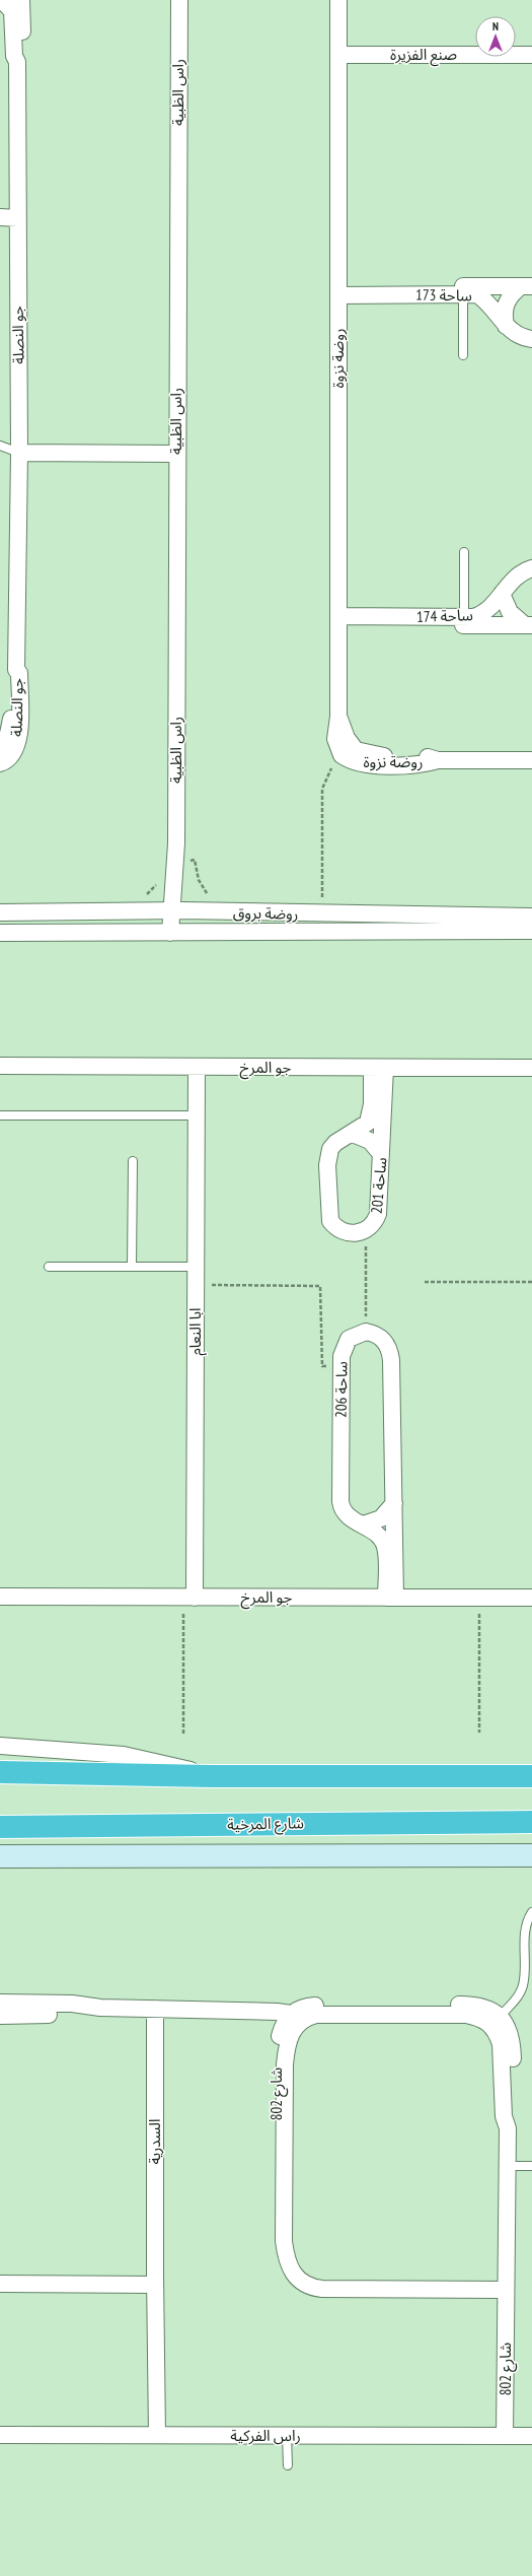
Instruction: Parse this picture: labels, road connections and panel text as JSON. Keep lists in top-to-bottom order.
{
  "streets": {
    "highway": ["شارع المرخية"],
    "street": [
      "صنع الفزيرة",
      "راس الظبية",
      "ساحة 173",
      "جو النصلة",
      "روضة نزوة",
      "ساحة 174",
      "روضة بروق",
      "جو المرخ",
      "ساحة 201",
      "ابا النعام",
      "ساحة 206",
      "شارع 802",
      "السدرية",
      "راس الفركية"
    ]
  },
  "crossings": [
    ["صنع الفزيرة", "روضة نزوة"],
    ["راس الظبية", "روضة بروق"],
    ["ساحة 173", "روضة نزوة"],
    ["روضة نزوة", "ساحة 174"],
    ["جو المرخ", "ساحة 201"],
    ["جو المرخ", "ابا النعام"],
    ["جو المرخ", "ساحة 206"],
    ["شارع 802", "راس الفركية"],
    ["السدرية", "راس الفركية"]
  ],
  "north": "top"
}
